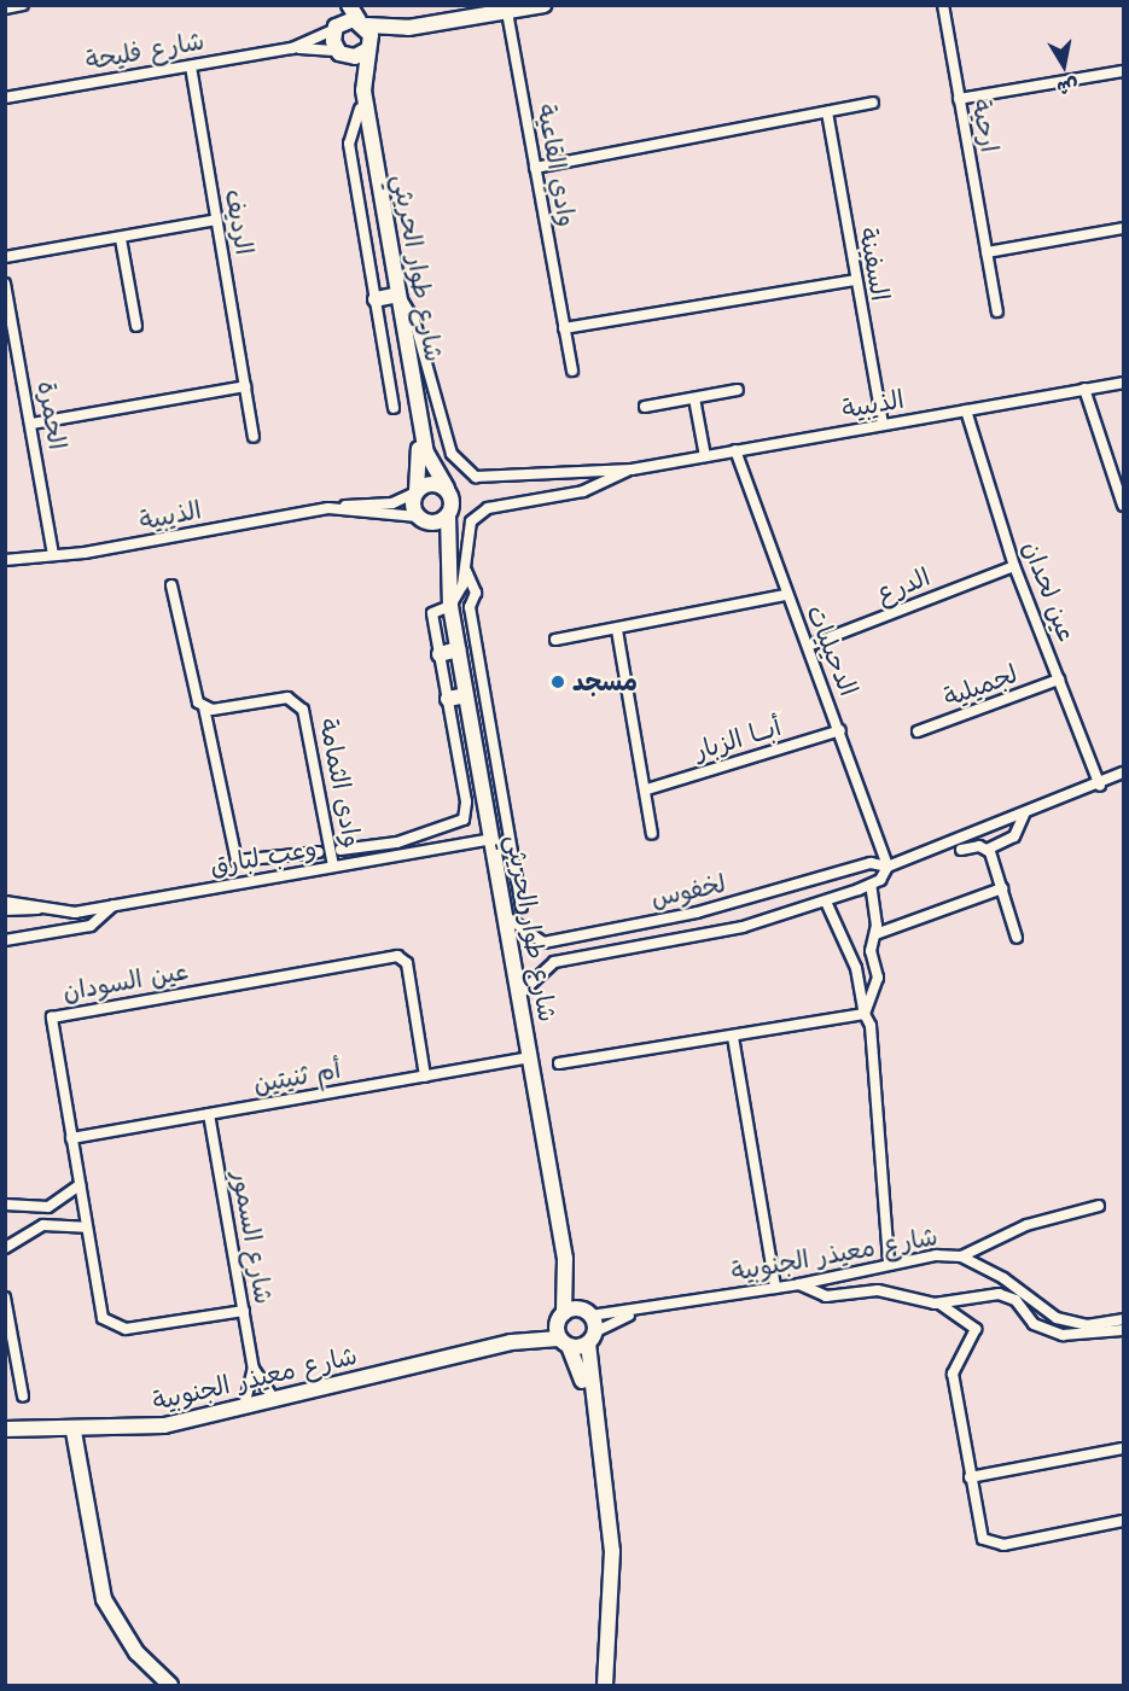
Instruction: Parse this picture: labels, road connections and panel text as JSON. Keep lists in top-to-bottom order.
{
  "streets": {
    "street": [
      "شارع فليحة",
      "ارحية",
      "وادي القاعية",
      "الرديف",
      "السفينة",
      "شارع طوار الحريثي",
      "الذيبية",
      "الحمرة",
      "الدرع",
      "عين لحدان",
      "الدحيليات",
      "لجميلية",
      "أبــا الزبار",
      "وادى الثمامة",
      "وعب لبارق",
      "لخفوس",
      "عين السودان",
      "أم ثنيتين",
      "شارع السمور",
      "شارع معيذر الجنوبية"
    ]
  },
  "crossings": [
    ["شارع فليحة", "الرديف"],
    ["شارع فليحة", "شارع طوار الحريثي"],
    ["السفينة", "الذيبية"],
    ["شارع طوار الحريثي", "الذيبية"],
    ["شارع طوار الحريثي", "وعب لبارق"],
    ["شارع طوار الحريثي", "لخفوس"],
    ["شارع طوار الحريثي", "أم ثنيتين"],
    ["شارع طوار الحريثي", "شارع معيذر الجنوبية"],
    ["الذيبية", "الحمرة"],
    ["الذيبية", "عين لحدان"],
    ["الذيبية", "الدحيليات"],
    ["الدرع", "عين لحدان"],
    ["الدرع", "الدحيليات"],
    ["عين لحدان", "لجميلية"],
    ["عين لحدان", "لخفوس"],
    ["الدحيليات", "أبــا الزبار"],
    ["الدحيليات", "لخفوس"],
    ["وادى الثمامة", "وعب لبارق"],
    ["عين السودان", "أم ثنيتين"],
    ["عين السودان", "شارع السمور"],
    ["أم ثنيتين", "شارع السمور"],
    ["شارع السمور", "شارع معيذر الجنوبية"]
  ],
  "places": ["مسجد"],
  "north": "bottom"
}
